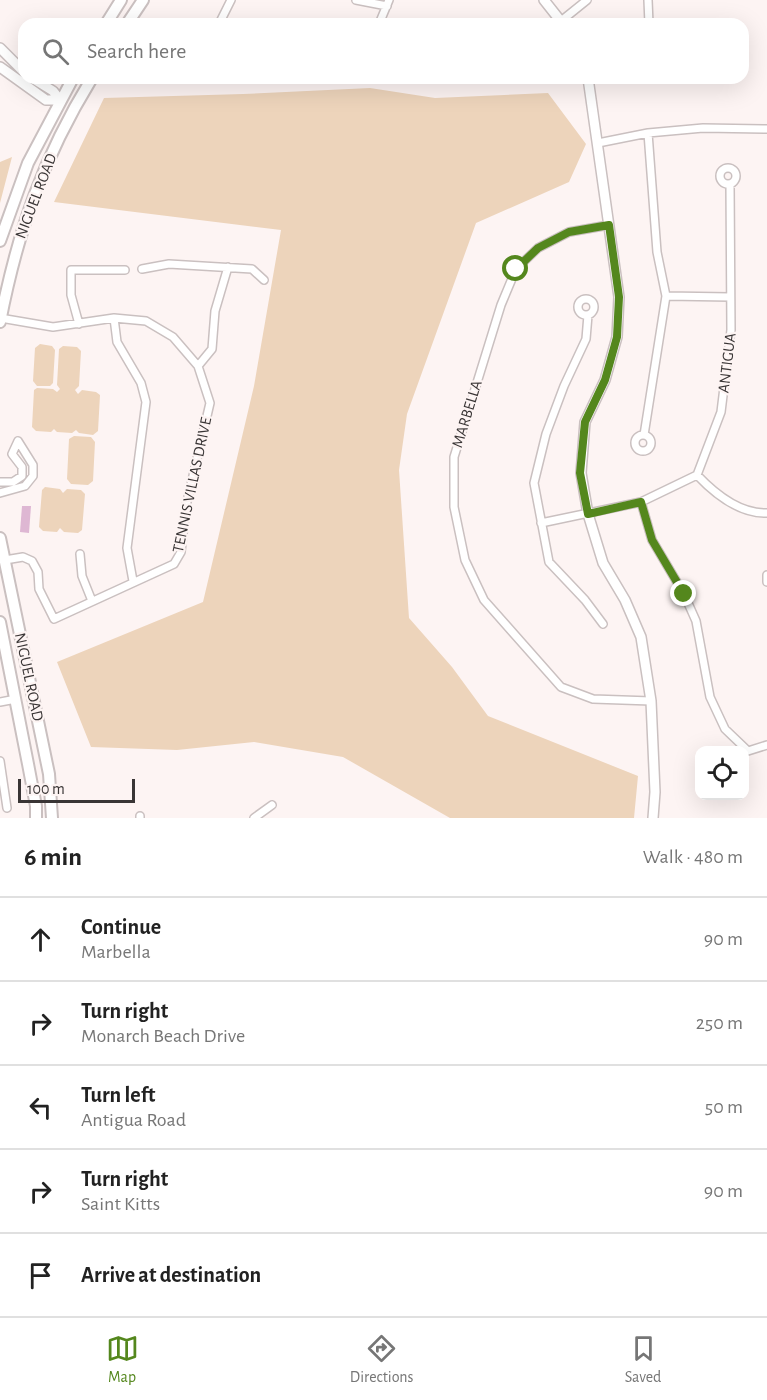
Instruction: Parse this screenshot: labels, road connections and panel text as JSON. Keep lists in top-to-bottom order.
{
  "streets": {
    "main road": ["NIGUEL ROAD"],
    "street": ["ANTIGUA", "MARBELLA", "TENNIS VILLAS DRIVE"]
  },
  "crossings": [
    ["NIGUEL ROAD", "TENNIS VILLAS DRIVE"]
  ],
  "scale_bar": "100 m",
  "page": {
    "search": "Search here",
    "scale": "100 m",
    "heading": ["6 min", "Walk · 480 m"],
    "list": [
      ["Continue", "Marbella", "90 m"],
      ["Turn right", "Monarch Beach Drive", "250 m"],
      ["Turn left", "Antigua Road", "50 m"],
      ["Turn right", "Saint Kitts", "90 m"],
      "Arrive at destination"
    ],
    "nav": ["Map", "Directions", "Saved"]
  }
}
